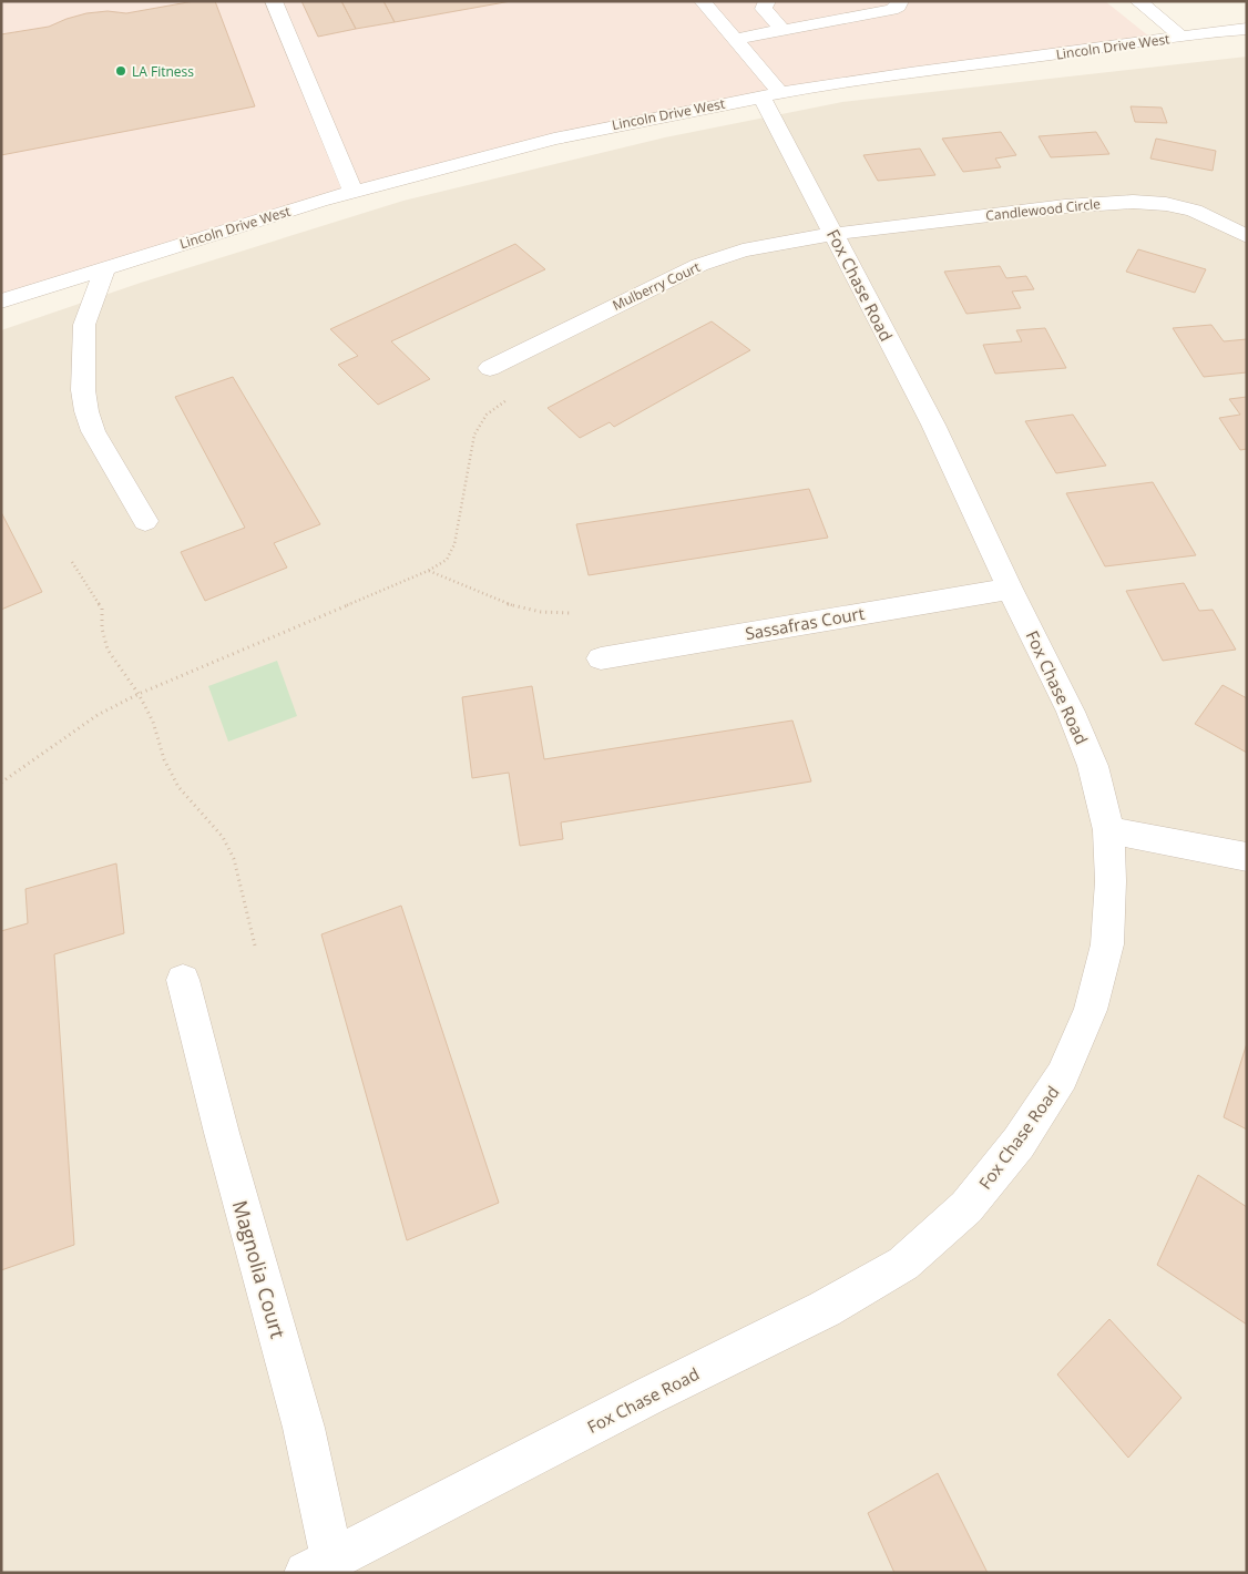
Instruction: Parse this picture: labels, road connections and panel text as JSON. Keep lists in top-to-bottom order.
{
  "streets": {
    "street": [
      "Lincoln Drive West",
      "Candlewood Circle",
      "Fox Chase Road",
      "Mulberry Court",
      "Sassafras Court",
      "Magnolia Court"
    ]
  },
  "crossings": [
    ["Lincoln Drive West", "Fox Chase Road"],
    ["Candlewood Circle", "Fox Chase Road"],
    ["Candlewood Circle", "Mulberry Court"],
    ["Fox Chase Road", "Mulberry Court"],
    ["Fox Chase Road", "Sassafras Court"],
    ["Fox Chase Road", "Magnolia Court"]
  ],
  "places": ["LA Fitness"]
}
